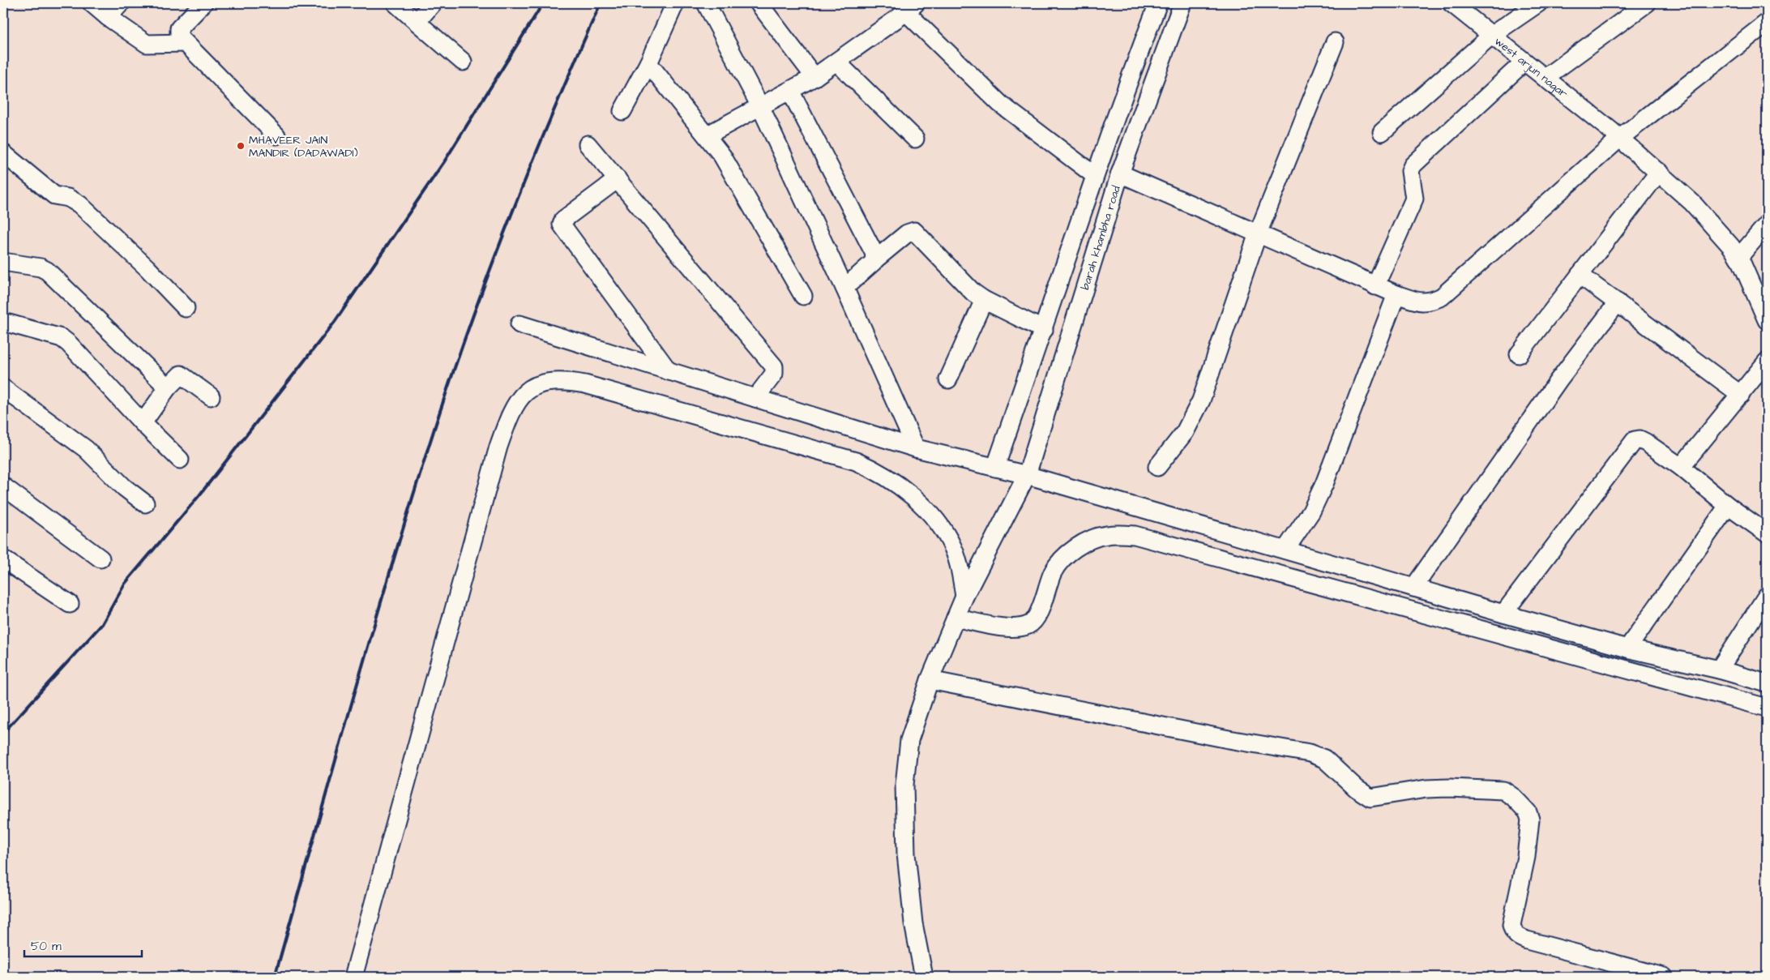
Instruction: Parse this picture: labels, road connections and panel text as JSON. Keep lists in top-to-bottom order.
{
  "streets": {
    "street": ["west arjun nagar", "barah khambha road"]
  },
  "places": ["MHAVEER JAIN MANDIR (DADAWADI)"],
  "scale_bar": "50 m"
}
